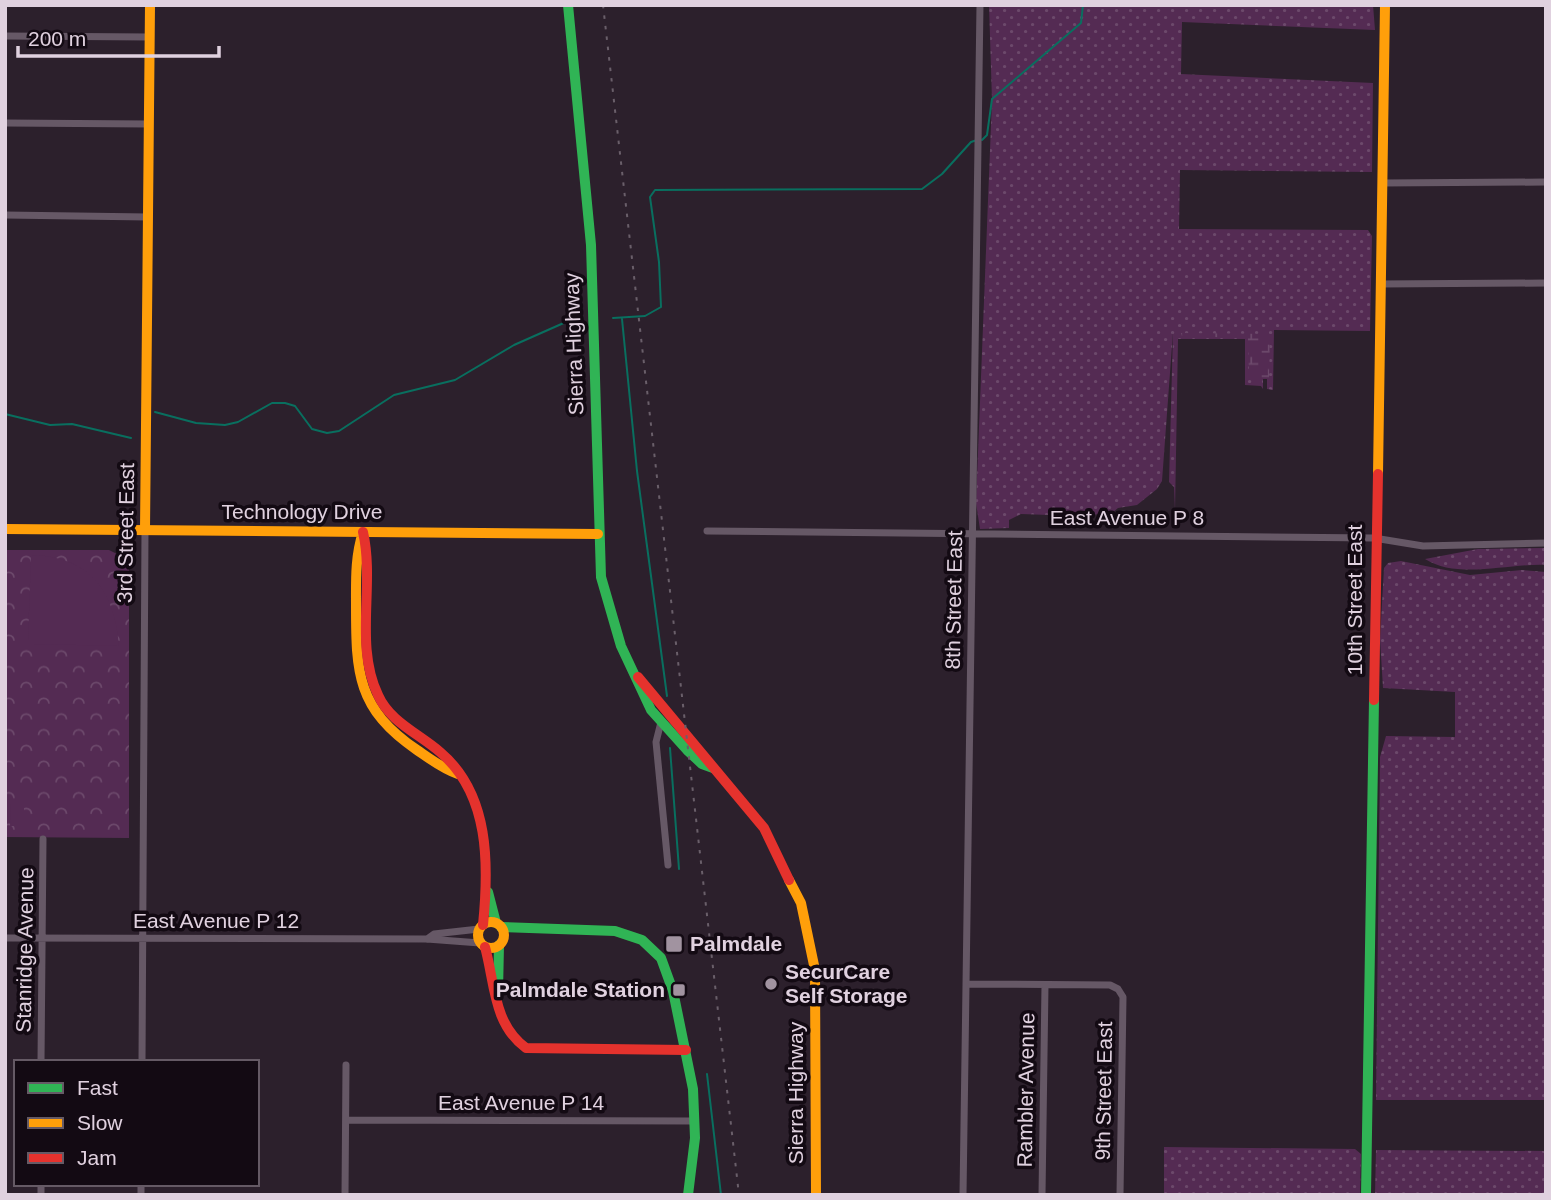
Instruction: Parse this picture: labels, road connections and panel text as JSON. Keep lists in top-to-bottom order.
{
  "streets": {
    "main road": [
      "Sierra Highway",
      "Technology Drive",
      "3rd Street East",
      "10th Street East"
    ],
    "street": [
      "East Avenue P 8",
      "8th Street East",
      "East Avenue P 12",
      "Stanridge Avenue",
      "Rambler Avenue",
      "9th Street East",
      "East Avenue P 14"
    ]
  },
  "crossings": [
    ["Sierra Highway", "Technology Drive"],
    ["Technology Drive", "3rd Street East"],
    ["East Avenue P 8", "8th Street East"],
    ["East Avenue P 8", "10th Street East"],
    ["3rd Street East", "East Avenue P 12"],
    ["East Avenue P 12", "Stanridge Avenue"],
    ["Rambler Avenue", "9th Street East"]
  ],
  "places": {
    "transit": ["Palmdale", "Palmdale Station"],
    "other": ["SecurCare Self Storage"]
  },
  "legend": ["Fast", "Slow", "Jam"],
  "scale_bar": "200 m"
}
